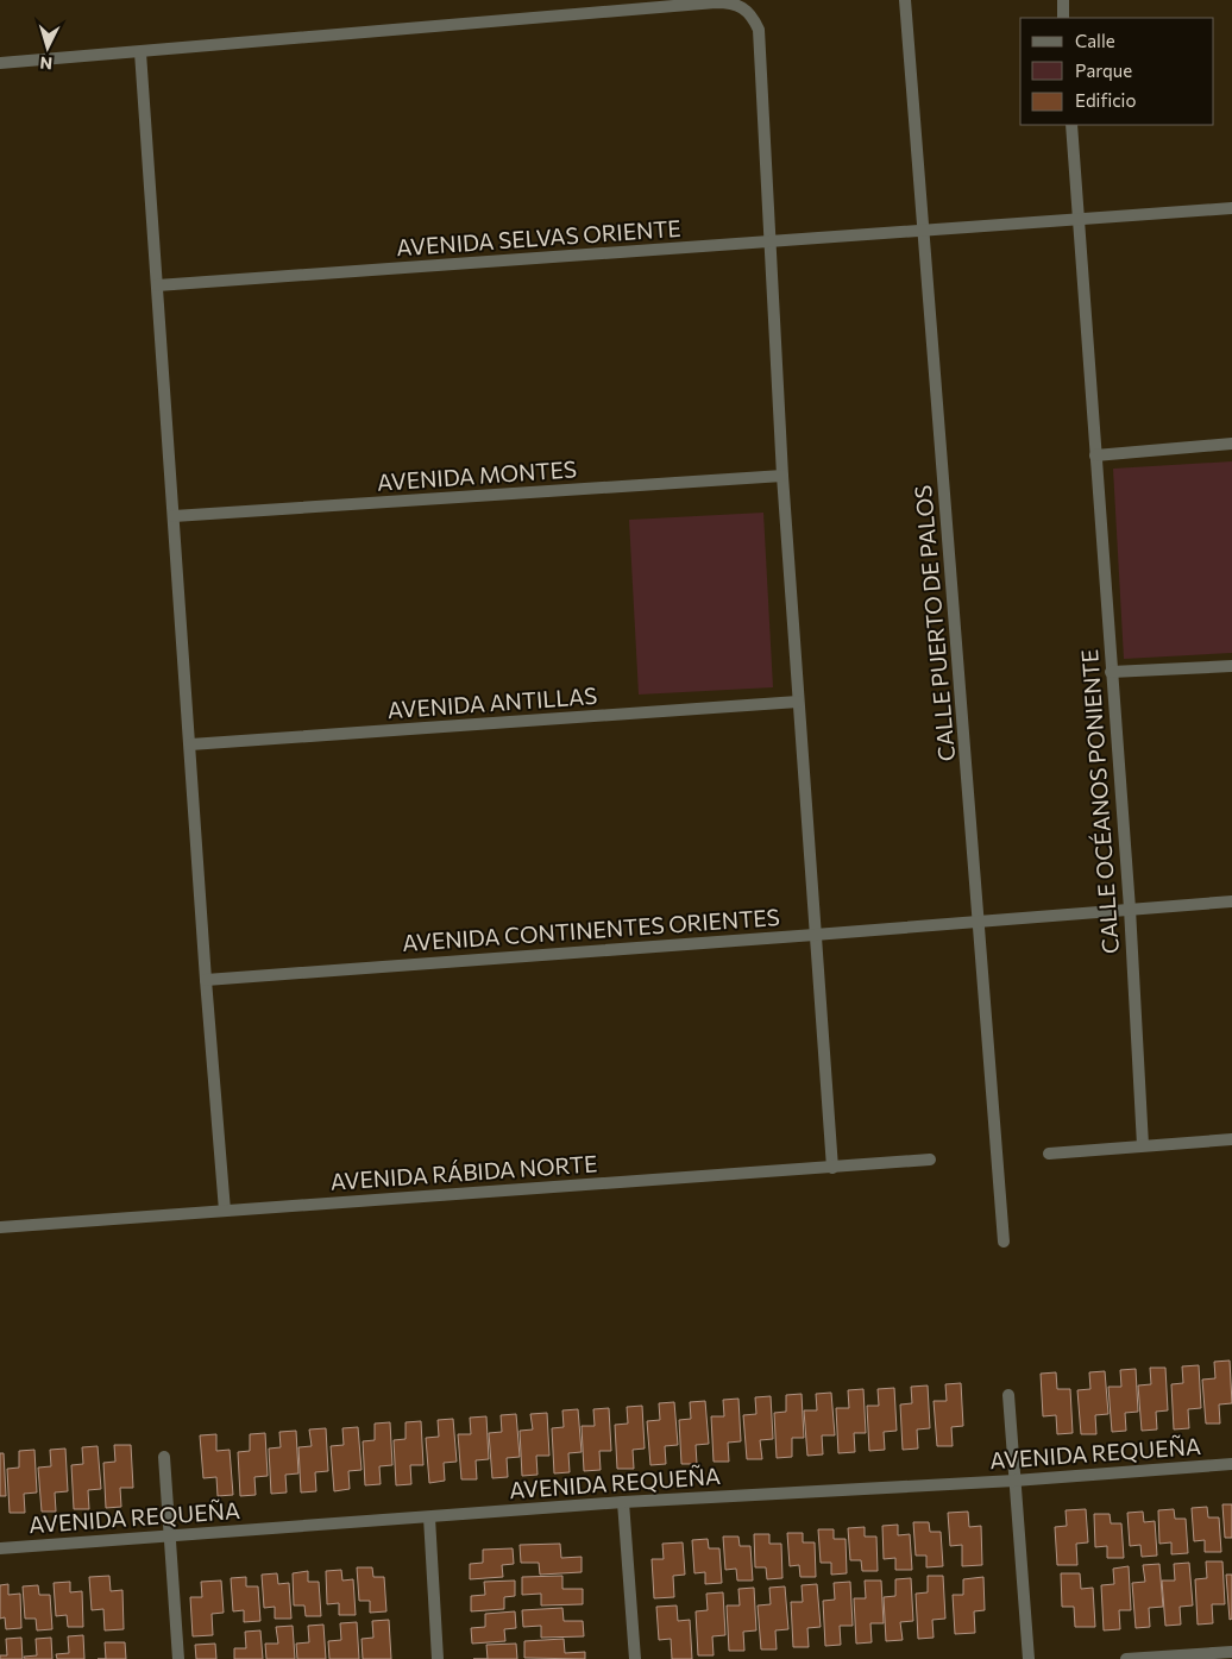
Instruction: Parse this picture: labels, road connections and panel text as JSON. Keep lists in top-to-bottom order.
{
  "streets": {
    "street": [
      "AVENIDA SELVAS ORIENTE",
      "AVENIDA MONTES",
      "CALLE PUERTO DE PALOS",
      "AVENIDA ANTILLAS",
      "CALLE OCÉANOS PONIENTE",
      "AVENIDA CONTINENTES ORIENTES",
      "AVENIDA RÁBIDA NORTE",
      "AVENIDA REQUEÑA"
    ]
  },
  "crossings": [
    ["AVENIDA SELVAS ORIENTE", "CALLE PUERTO DE PALOS"],
    ["AVENIDA SELVAS ORIENTE", "CALLE OCÉANOS PONIENTE"],
    ["CALLE PUERTO DE PALOS", "AVENIDA CONTINENTES ORIENTES"],
    ["CALLE OCÉANOS PONIENTE", "AVENIDA CONTINENTES ORIENTES"]
  ],
  "legend": ["Calle", "Parque", "Edificio"],
  "north": "bottom"
}
